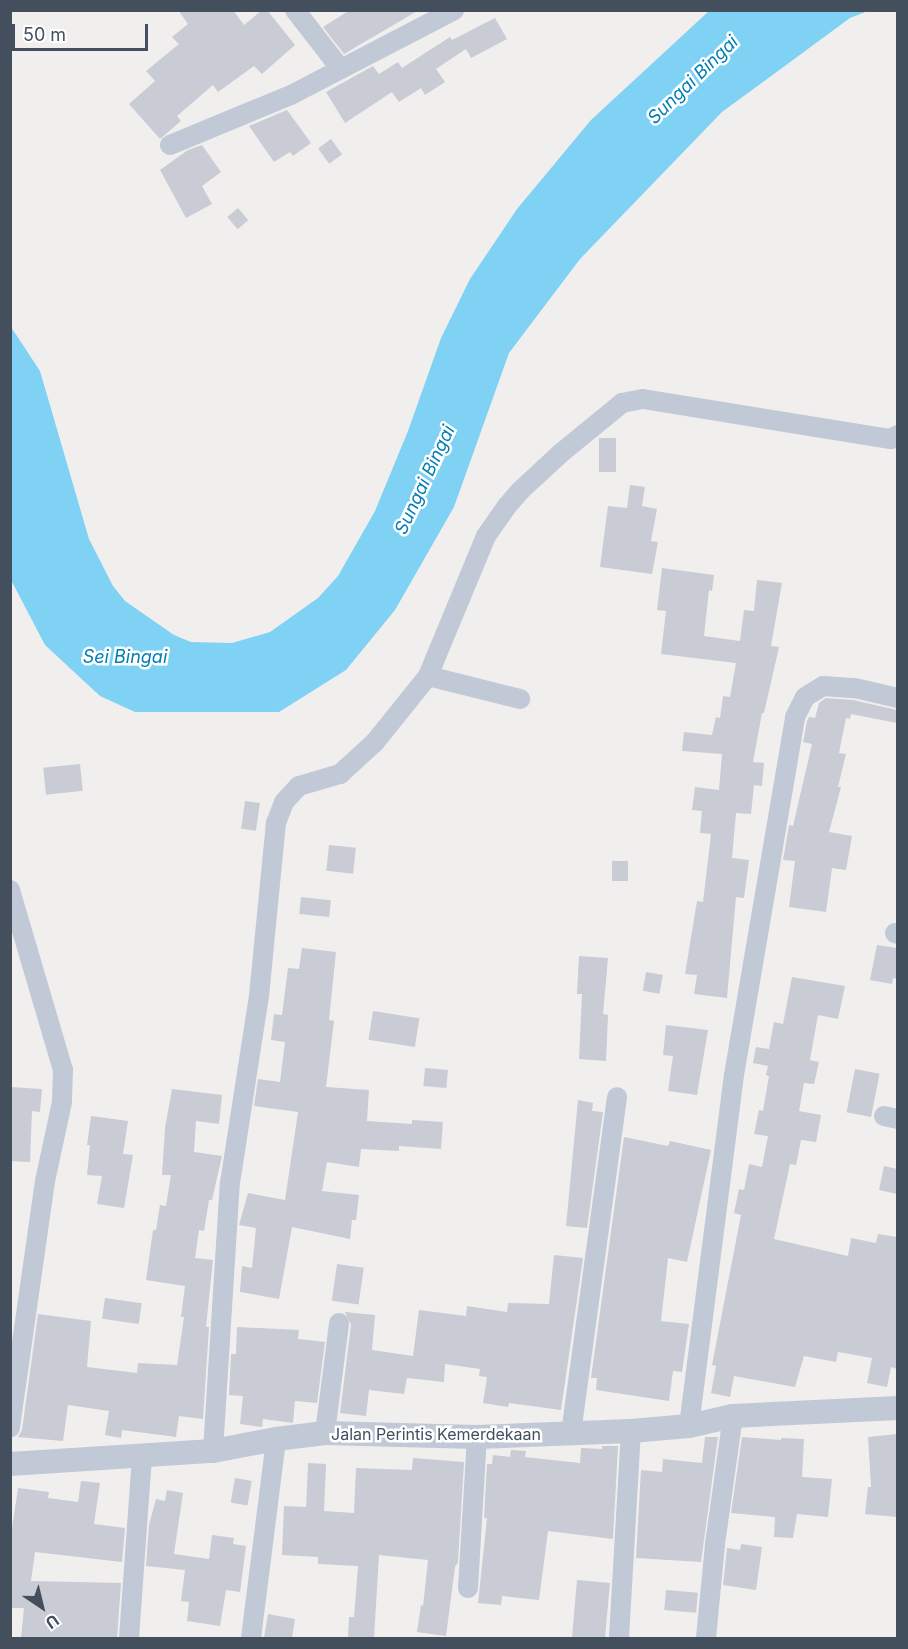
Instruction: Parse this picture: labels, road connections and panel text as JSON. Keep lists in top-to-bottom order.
{
  "streets": {
    "street": ["Jalan Perintis Kemerdekaan"]
  },
  "water": ["Sungai Bingai", "Sei Bingai"],
  "scale_bar": "50 m",
  "north": "bottom right"
}
